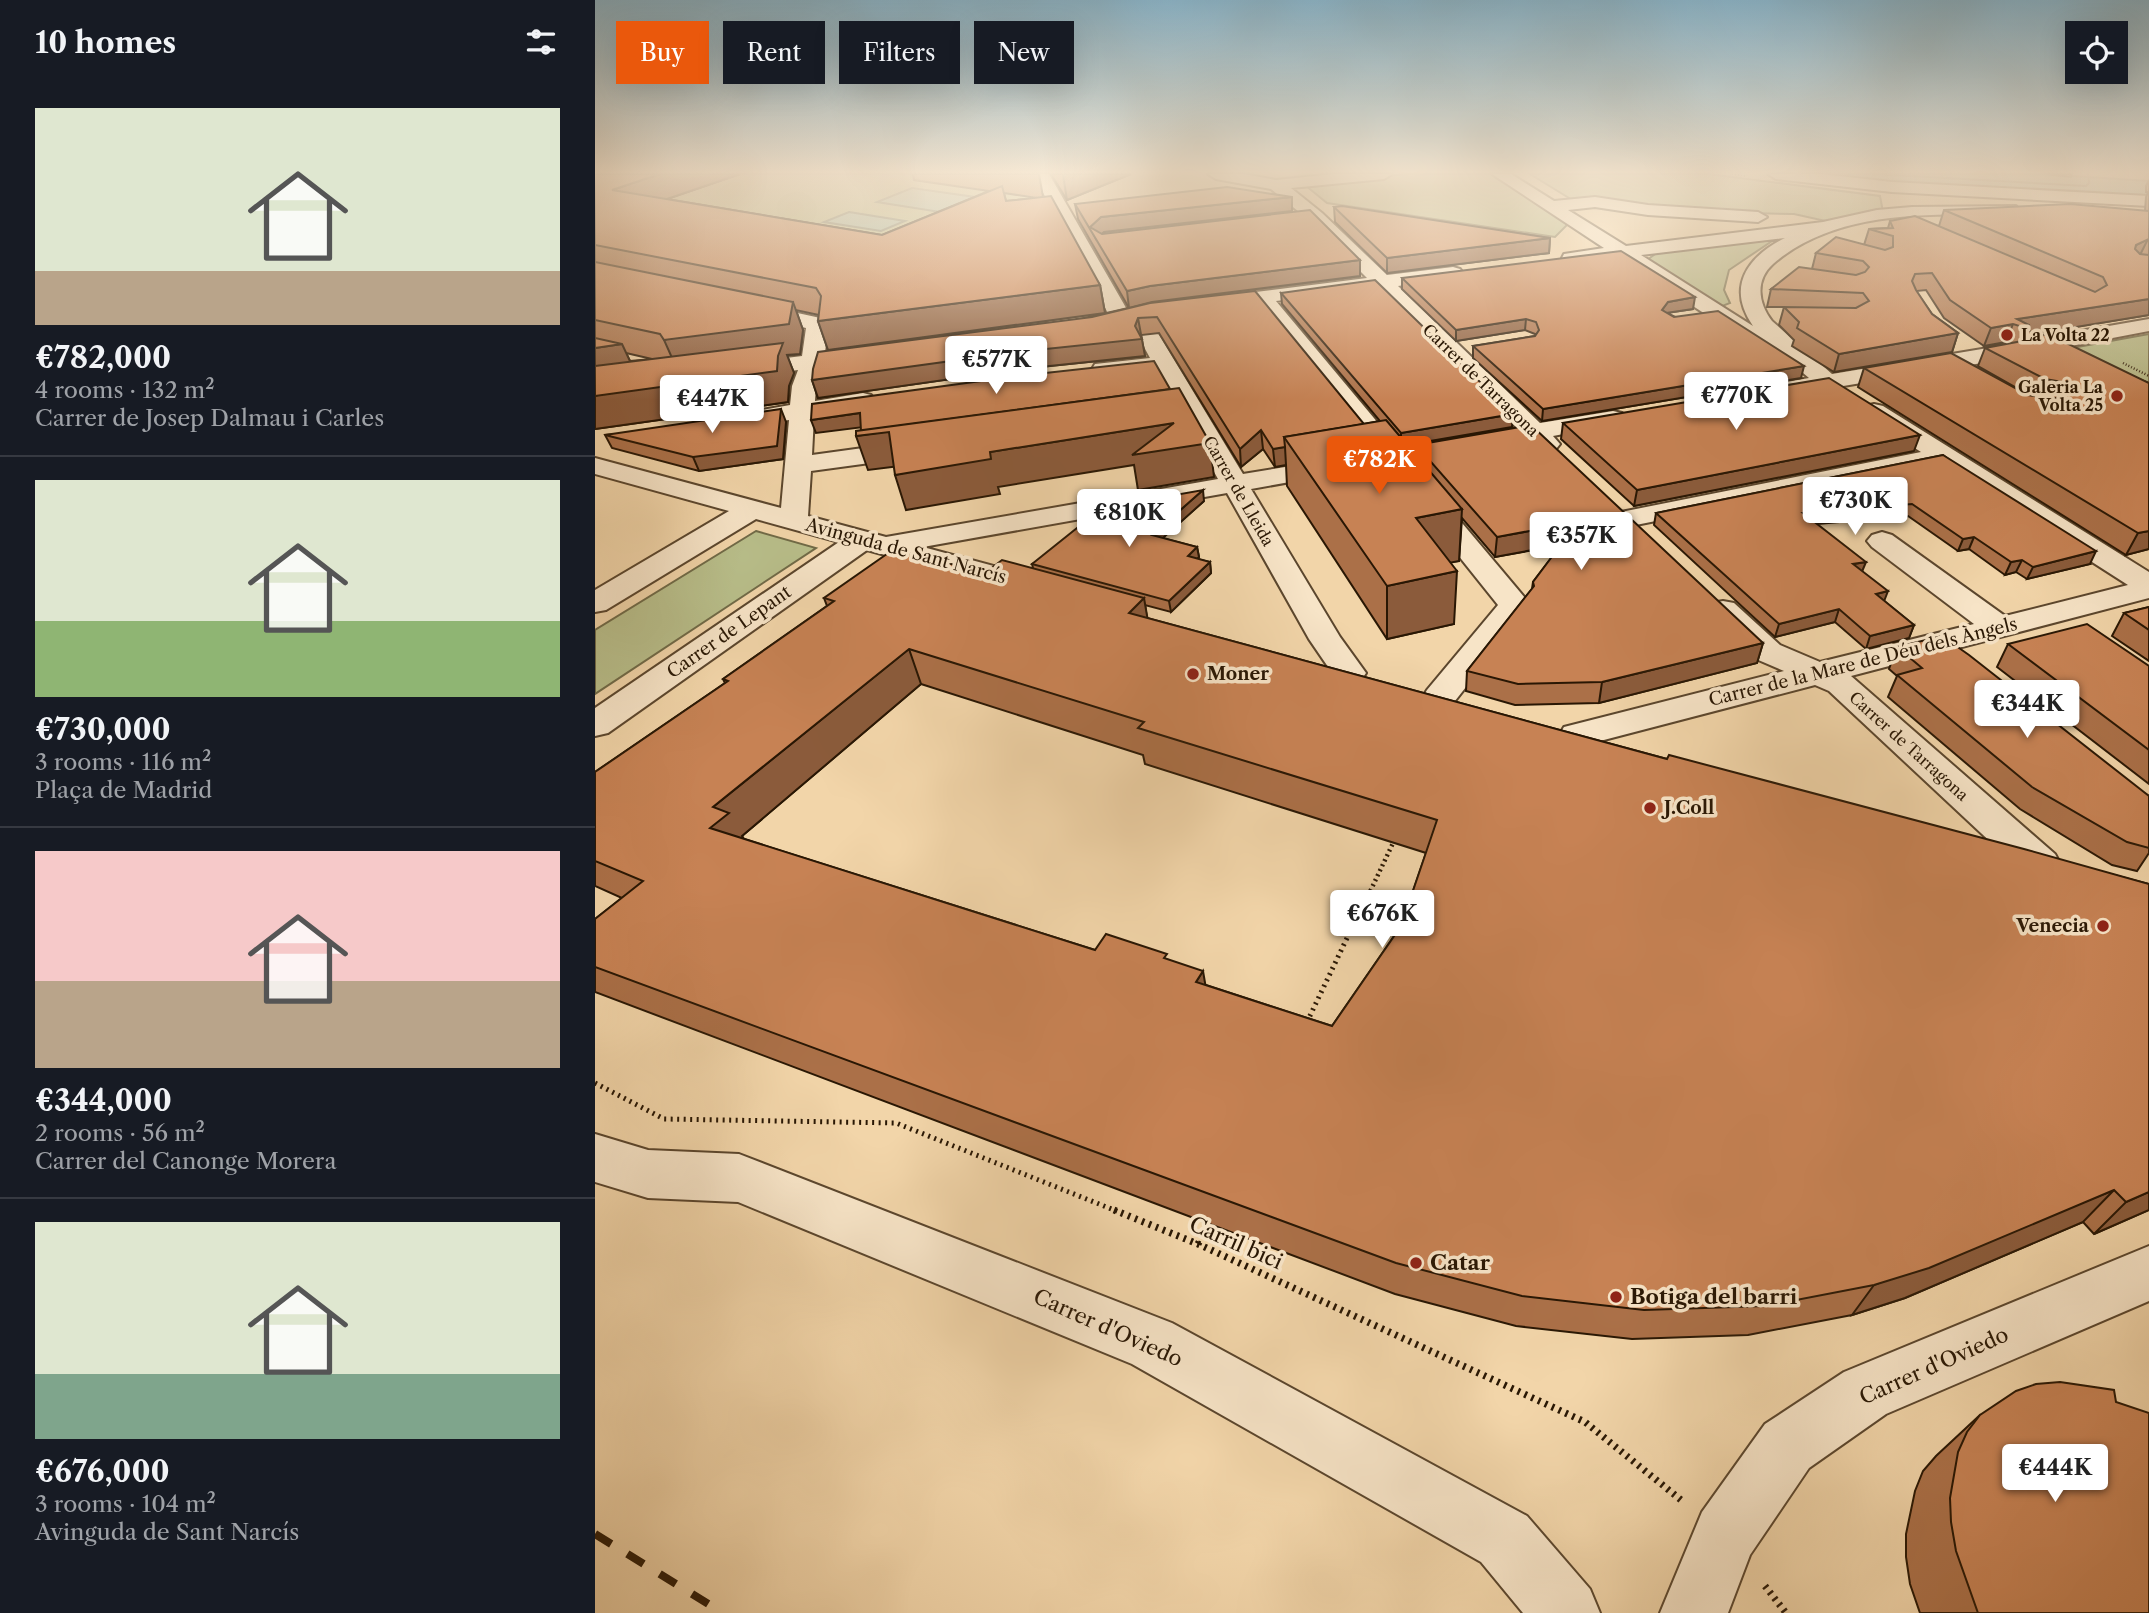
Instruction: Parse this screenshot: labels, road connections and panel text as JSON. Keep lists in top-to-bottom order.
{
  "streets": {
    "street": [
      "Carrer de Tarragona",
      "Carrer de Lleida",
      "Avinguda de Sant Narcís",
      "Carrer de Lepant",
      "Carrer de la Mare de Déu dels Àngels",
      "Carrer d'Oviedo"
    ],
    "path": ["Carril bici"]
  },
  "crossings": [
    ["Carrer de Tarragona", "Carrer de la Mare de Déu dels Àngels"],
    ["Avinguda de Sant Narcís", "Carrer de Lepant"],
    ["Carril bici", "Carrer d'Oviedo"]
  ],
  "places": [
    "La Volta 22",
    "Galeria La Volta 25",
    "Moner",
    "J.Coll",
    "Venecia",
    "Catar",
    "Botiga del barri"
  ],
  "page": {
    "heading": "10 homes",
    "chip": [
      "Buy",
      "Rent",
      "Filters",
      "New"
    ],
    "list": [
      {
        "name": "€782,000",
        "note": "4 rooms · 132 m² · Carrer de Josep Dalmau i Carles"
      },
      {
        "name": "€730,000",
        "note": "3 rooms · 116 m² · Plaça de Madrid"
      },
      {
        "name": "€344,000",
        "note": "2 rooms · 56 m² · Carrer del Canonge Morera"
      },
      {
        "name": "€676,000",
        "note": "3 rooms · 104 m² · Avinguda de Sant Narcís"
      }
    ],
    "price": [
      "€577K",
      "€770K",
      "€447K",
      "€782K",
      "€730K",
      "€810K",
      "€357K",
      "€344K",
      "€676K",
      "€444K"
    ]
  }
}
